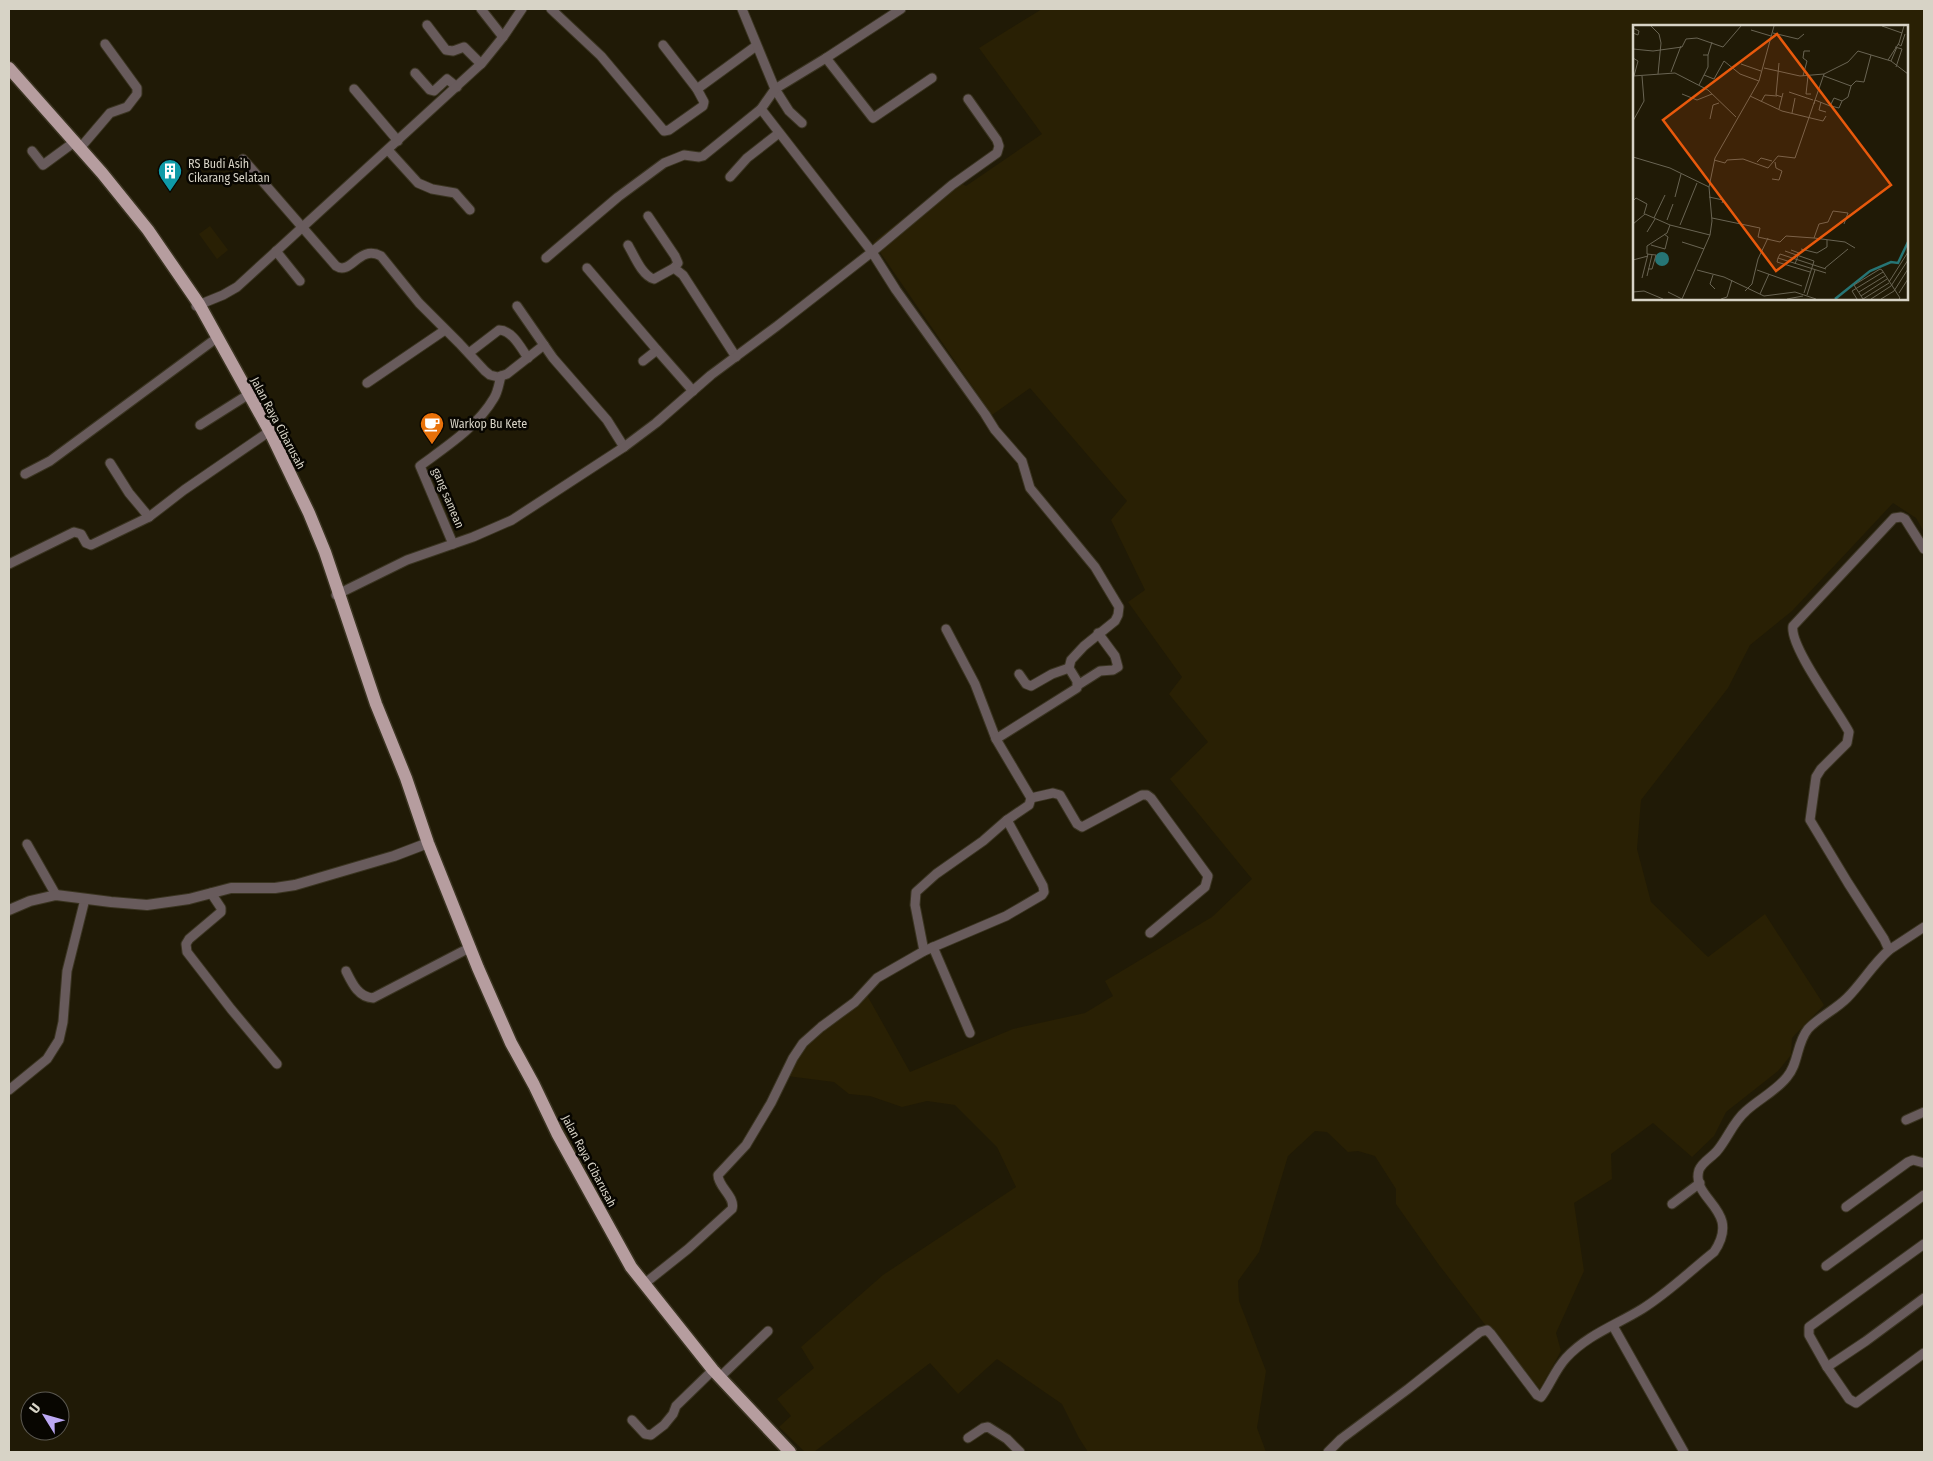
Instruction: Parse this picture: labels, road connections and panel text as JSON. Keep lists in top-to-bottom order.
{
  "streets": {
    "main road": ["Jalan Raya Cibarusah"],
    "street": ["gang samean"]
  },
  "places": {
    "building": ["RS Budi Asih Cikarang Selatan"],
    "cafe": ["Warkop Bu Kete"]
  },
  "north": "top left"
}
